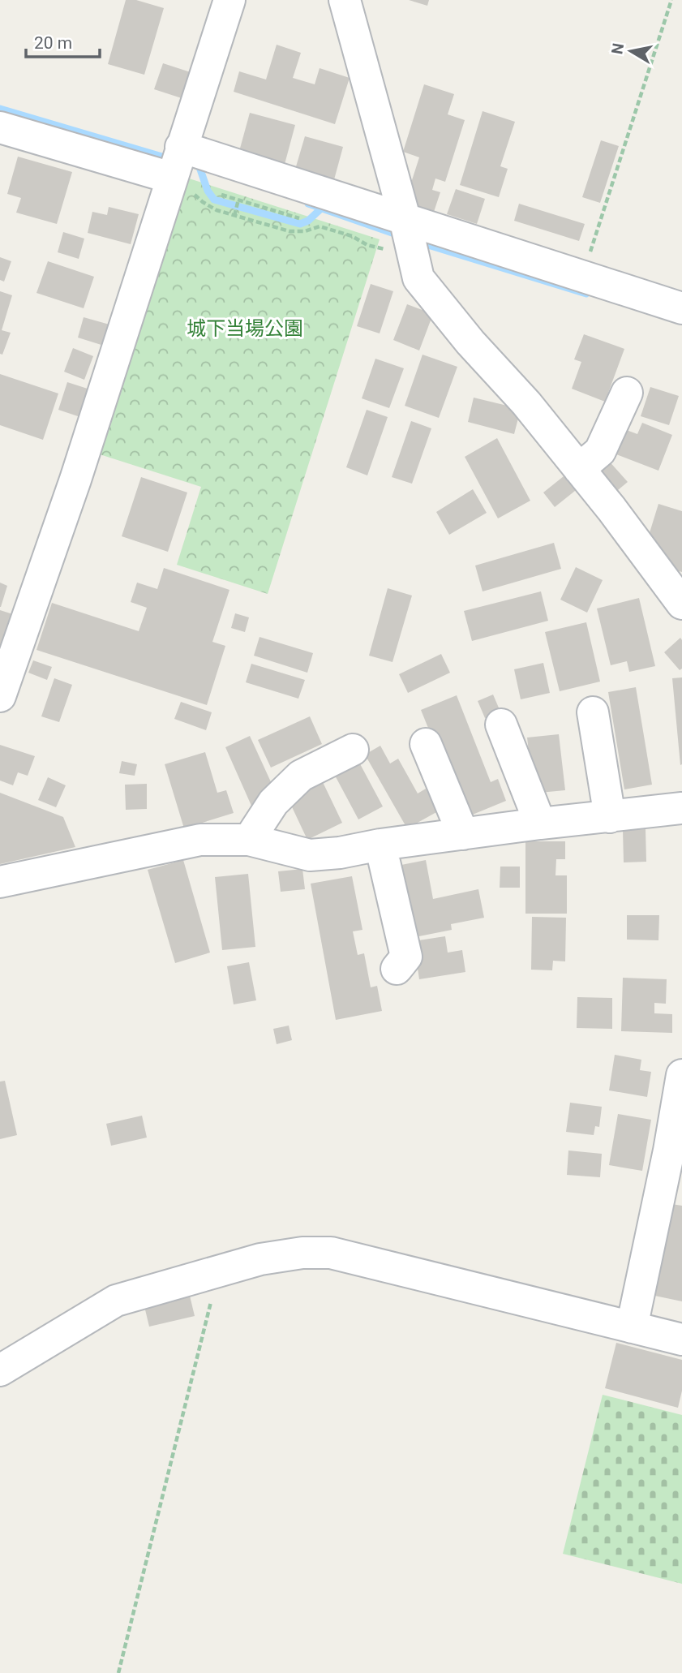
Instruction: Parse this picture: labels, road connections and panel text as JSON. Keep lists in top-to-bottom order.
{
  "parks": ["城下当場公園"],
  "scale_bar": "20 m",
  "north": "left"
}
